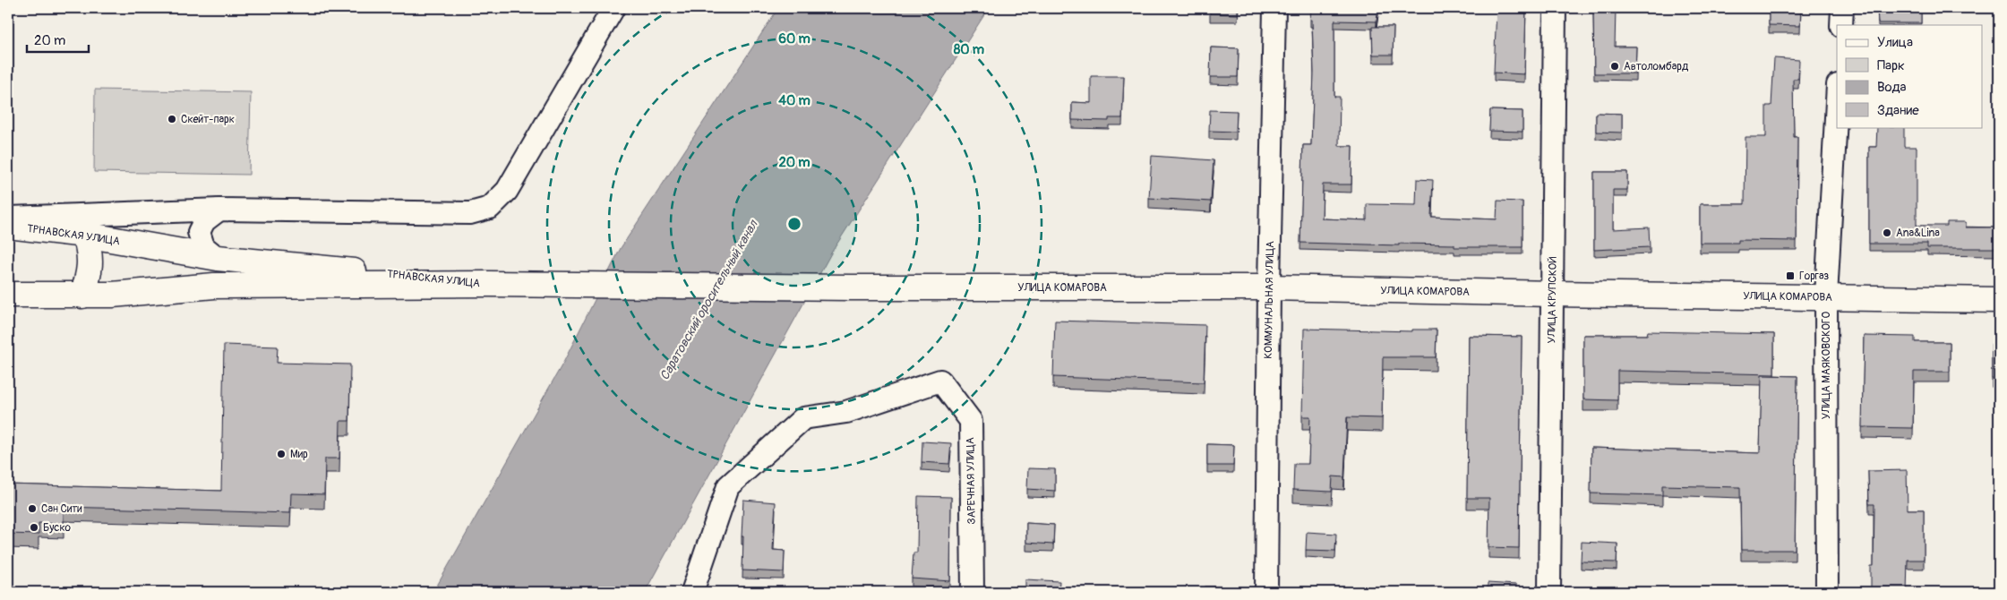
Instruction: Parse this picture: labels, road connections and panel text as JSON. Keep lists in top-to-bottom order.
{
  "streets": {
    "main road": ["ТРНАВСКАЯ УЛИЦА", "УЛИЦА КОМАРОВА"],
    "street": [
      "КОММУНАЛЬНАЯ УЛИЦА",
      "УЛИЦА КРУПСКОЙ",
      "УЛИЦА МАЯКОВСКОГО",
      "ЗАРЕЧНАЯ УЛИЦА"
    ]
  },
  "crossings": [
    ["ТРНАВСКАЯ УЛИЦА", "УЛИЦА КОМАРОВА"],
    ["УЛИЦА КОМАРОВА", "КОММУНАЛЬНАЯ УЛИЦА"],
    ["УЛИЦА КОМАРОВА", "УЛИЦА КРУПСКОЙ"],
    ["УЛИЦА КОМАРОВА", "УЛИЦА МАЯКОВСКОГО"]
  ],
  "water": ["Саратовский оросительный канал"],
  "places": {
    "other": [
      "Автоломбард",
      "Скейт-парк",
      "Ana&Lina",
      "Мир",
      "Сан Сити",
      "Буско"
    ],
    "transit": ["Горгаз"]
  },
  "legend": [
    "Улица",
    "Парк",
    "Вода",
    "Здание"
  ],
  "scale_bar": "20 m",
  "rings": [
    "60 m",
    "80 m",
    "40 m",
    "20 m"
  ]
}
